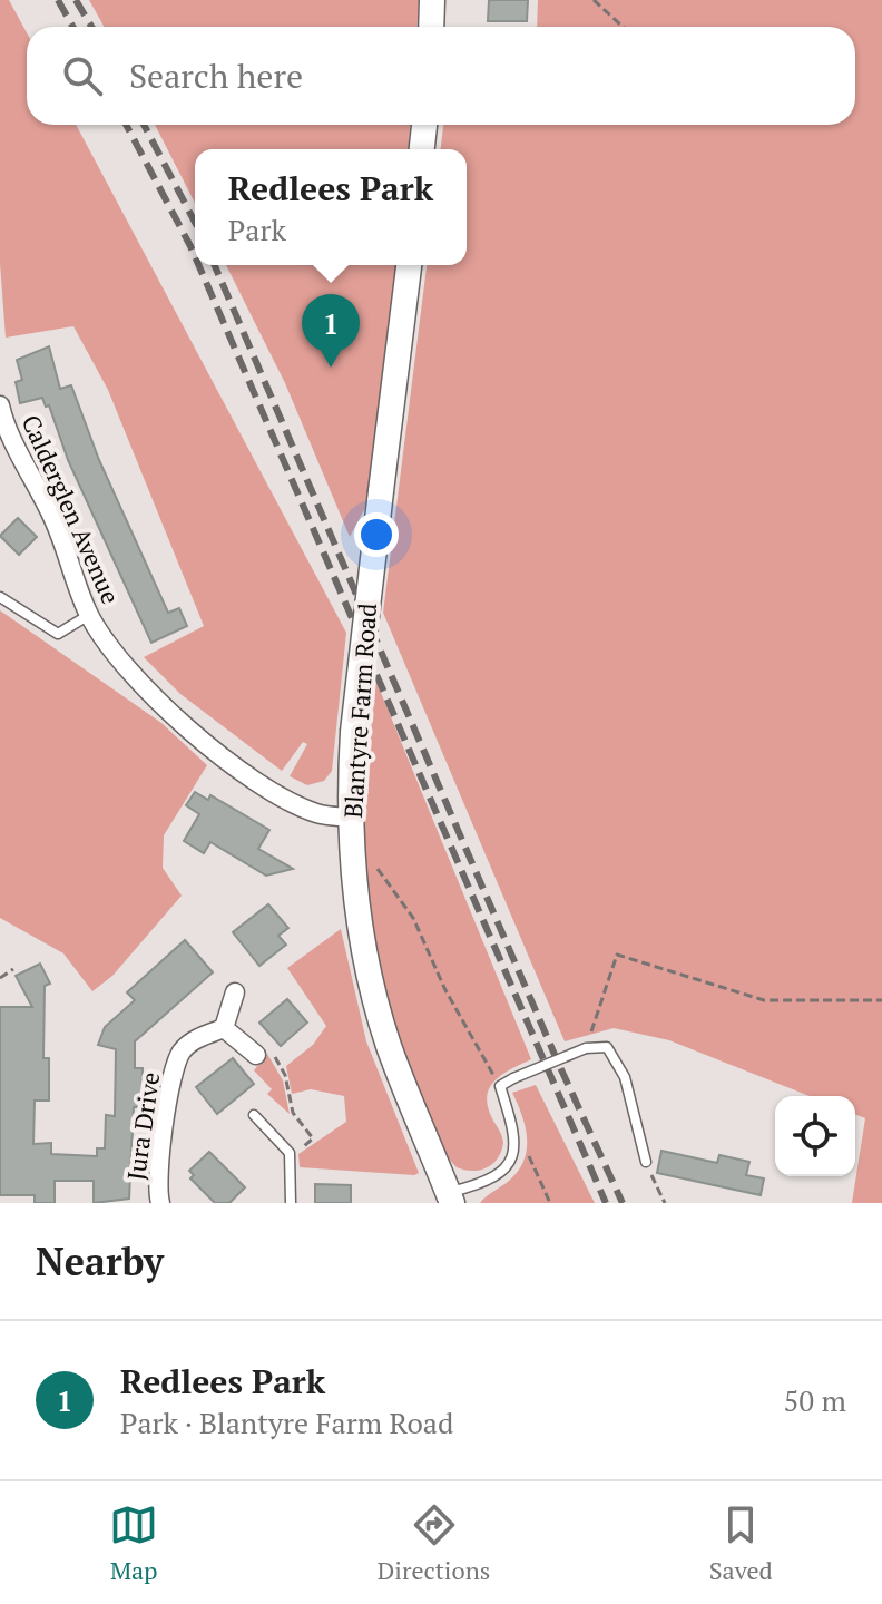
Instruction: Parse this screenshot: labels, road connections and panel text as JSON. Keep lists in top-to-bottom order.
{
  "streets": {
    "main road": ["Blantyre Farm Road"],
    "street": ["Calderglen Avenue", "Jura Drive"]
  },
  "crossings": [
    ["Calderglen Avenue", "Blantyre Farm Road"]
  ],
  "page": {
    "search": "Search here",
    "popup": ["Redlees Park", "Park"],
    "pins": "1",
    "heading": "Nearby",
    "list": [
      {
        "mark": "1",
        "name": "Redlees Park",
        "note": "Park · Blantyre Farm Road",
        "value": "50 m"
      }
    ],
    "nav": ["Map", "Directions", "Saved"]
  }
}
